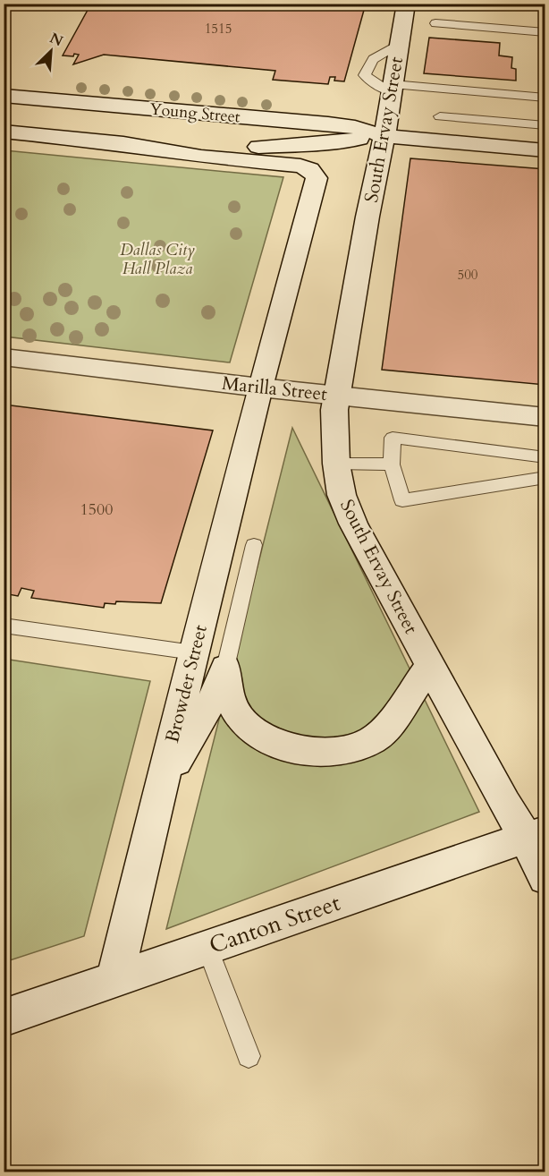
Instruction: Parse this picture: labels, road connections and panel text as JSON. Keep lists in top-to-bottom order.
{
  "streets": {
    "main road": [
      "Young Street",
      "South Ervay Street",
      "Marilla Street",
      "Browder Street",
      "Canton Street"
    ]
  },
  "crossings": [
    ["Young Street", "South Ervay Street"],
    ["Young Street", "Browder Street"],
    ["South Ervay Street", "Marilla Street"],
    ["South Ervay Street", "Canton Street"],
    ["Marilla Street", "Browder Street"],
    ["Browder Street", "Canton Street"]
  ],
  "parks": ["Dallas City Hall Plaza"],
  "house_numbers": ["1515", "500", "1500"],
  "north": "top right"
}
